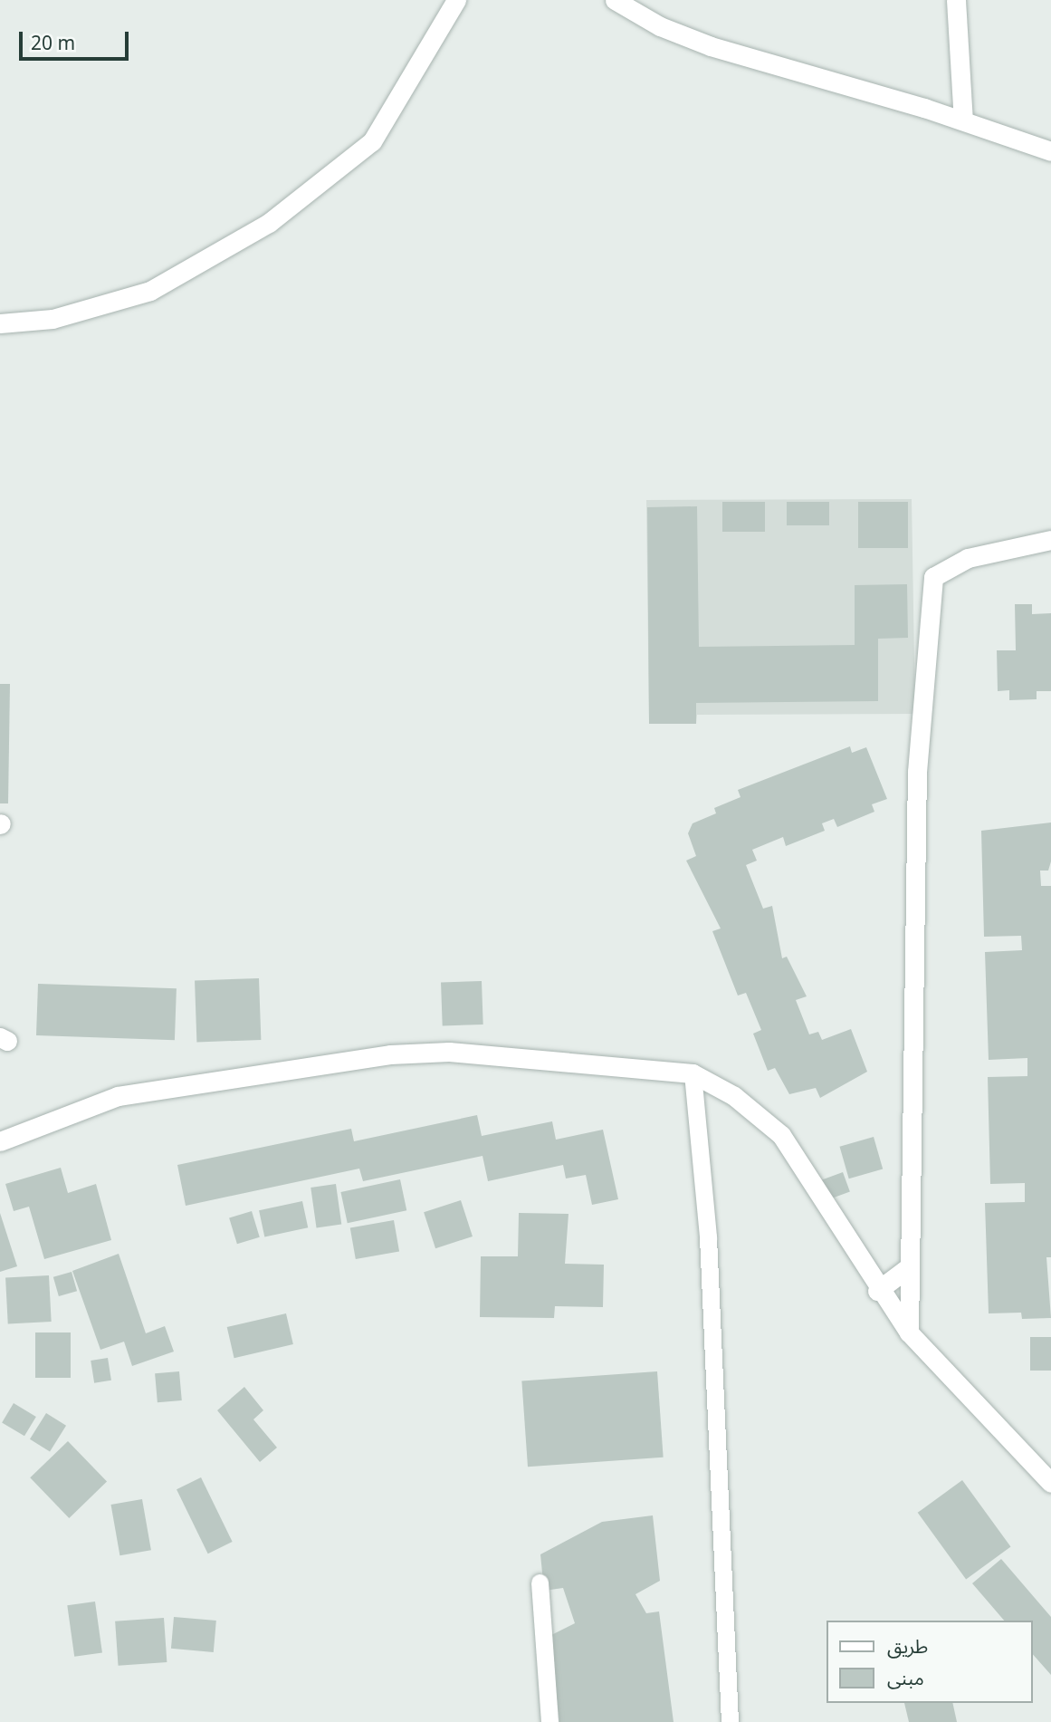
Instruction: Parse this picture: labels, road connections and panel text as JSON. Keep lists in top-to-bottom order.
{
  "legend": ["طريق", "مبنى"],
  "scale_bar": "20 m"
}
